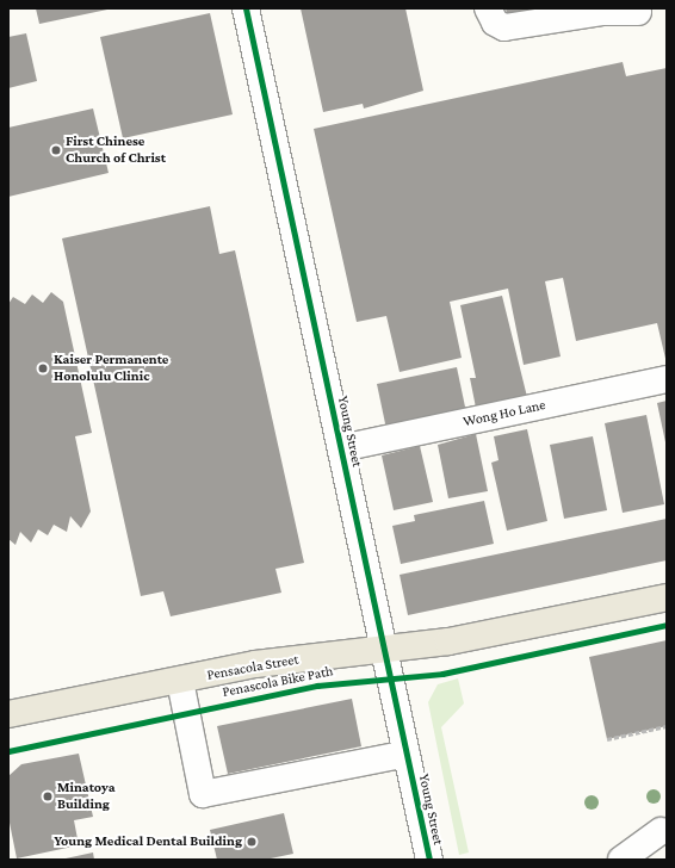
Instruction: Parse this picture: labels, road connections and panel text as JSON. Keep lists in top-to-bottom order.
{
  "streets": {
    "main road": ["Pensacola Street"],
    "street": ["Wong Ho Lane", "Young Street"],
    "cycle path": ["Penascola Bike Path"]
  },
  "crossings": [
    ["Wong Ho Lane", "Young Street"],
    ["Young Street", "Pensacola Street"]
  ],
  "places": [
    "First Chinese Church of Christ",
    "Kaiser Permanente Honolulu Clinic",
    "Minatoya Building",
    "Young Medical Dental Building"
  ]
}
